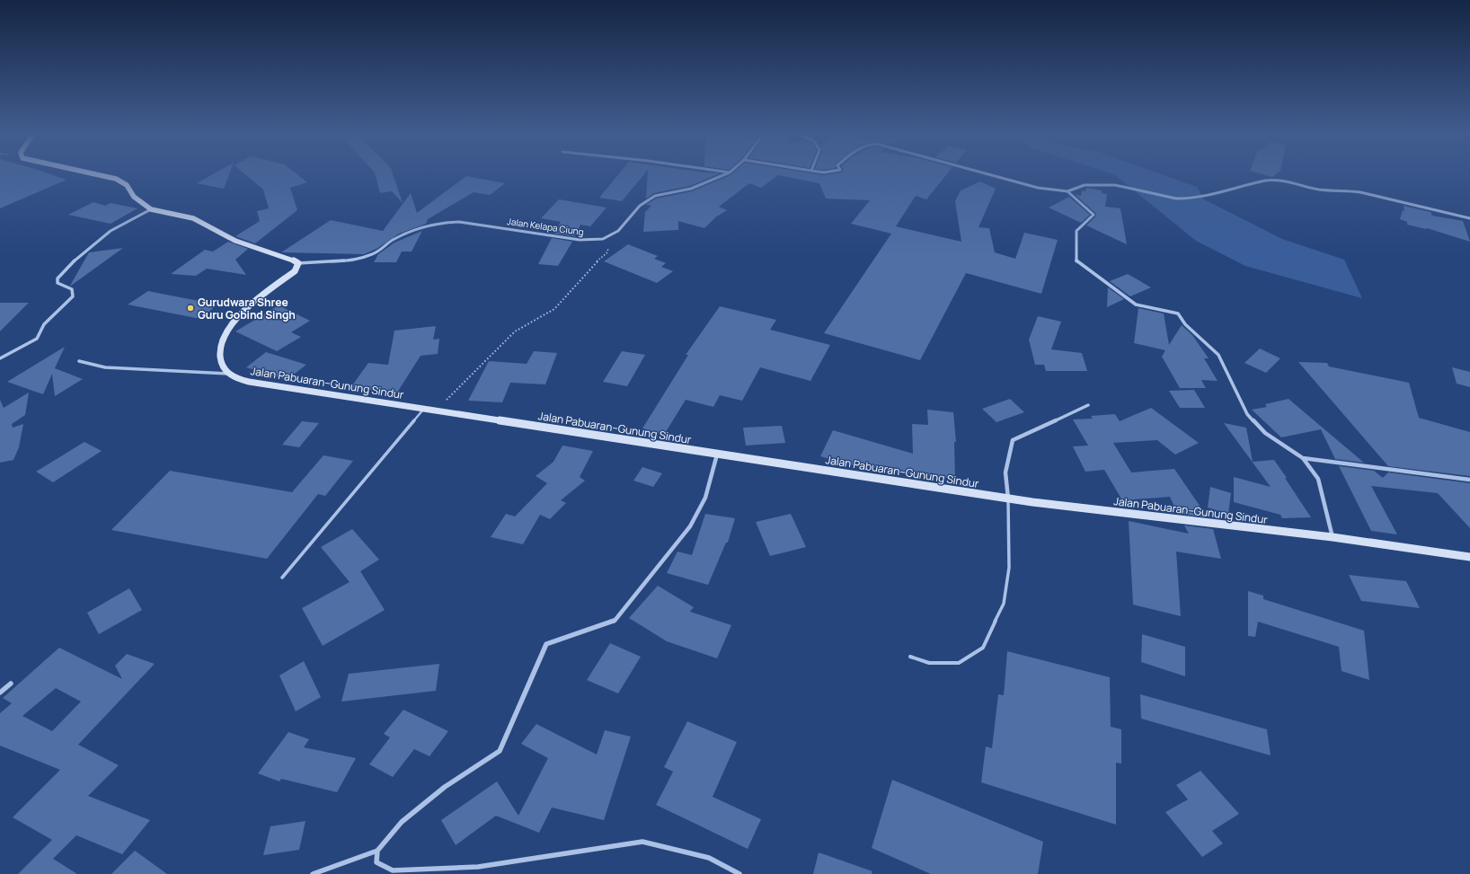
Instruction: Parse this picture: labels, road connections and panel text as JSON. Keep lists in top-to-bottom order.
{
  "streets": {
    "street": ["Jalan Kelapa Ciung", "Jalan Pabuaran–Gunung Sindur"]
  },
  "places": ["Gurudwara Shree Guru Gobind Singh"]
}
